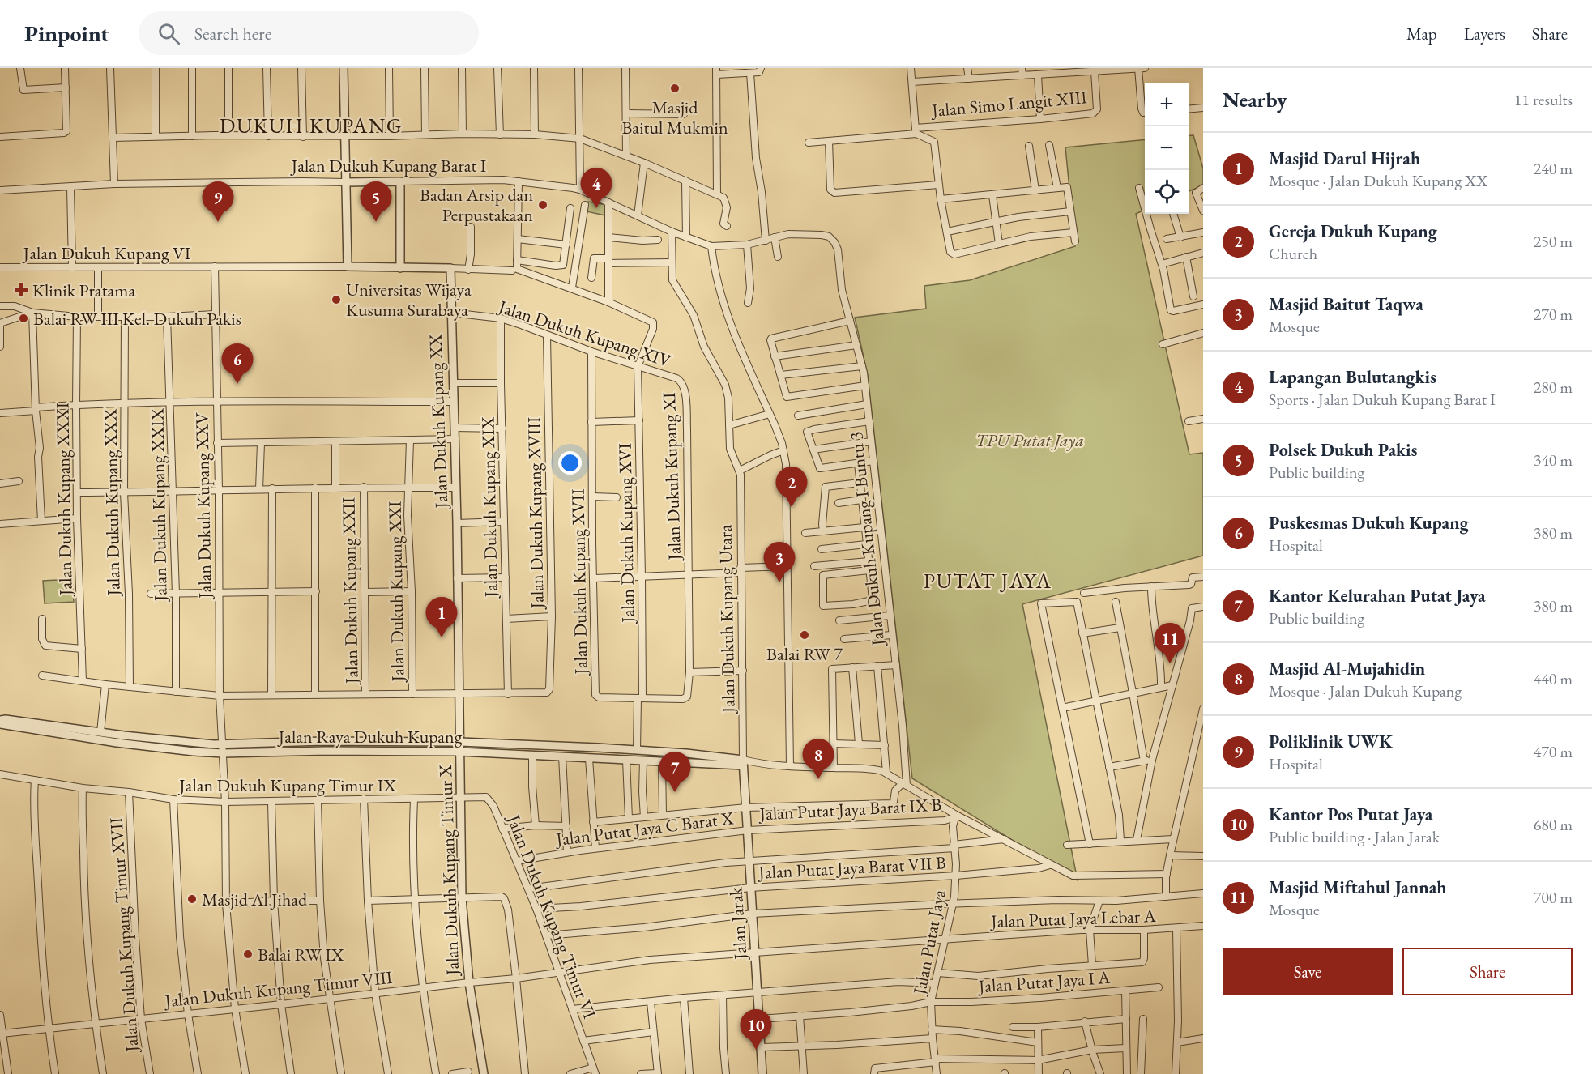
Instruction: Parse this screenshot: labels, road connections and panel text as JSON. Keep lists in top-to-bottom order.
{
  "streets": {
    "street": [
      "Jalan Simo Langit XIII",
      "Jalan Dukuh Kupang Barat I",
      "Jalan Dukuh Kupang VI",
      "Jalan Dukuh Kupang XIV",
      "Jalan Dukuh Kupang XX",
      "Jalan Dukuh Kupang XI",
      "Jalan Dukuh Kupang XXXI",
      "Jalan Dukuh Kupang XXX",
      "Jalan Dukuh Kupang XXIX",
      "Jalan Dukuh Kupang XXV",
      "Jalan Dukuh Kupang XIX",
      "Jalan Dukuh Kupang XVIII",
      "Jalan Dukuh Kupang XVI",
      "Jalan Dukuh Kupang I Buntu 3",
      "Jalan Dukuh Kupang XVII",
      "Jalan Dukuh Kupang XXII",
      "Jalan Dukuh Kupang XXI",
      "Jalan Dukuh Kupang Utara",
      "Jalan Raya Dukuh Kupang",
      "Jalan Dukuh Kupang Timur IX",
      "Jalan Putat Jaya Barat IX B",
      "Jalan Putat Jaya C Barat X",
      "Jalan Putat Jaya Barat VII B",
      "Jalan Dukuh Kupang Timur X",
      "Jalan Dukuh Kupang Timur VI",
      "Jalan Putat Jaya Lebar A",
      "Jalan Jarak",
      "Jalan Dukuh Kupang Timur XVII",
      "Jalan Putat Jaya",
      "Jalan Putat Jaya I A",
      "Jalan Dukuh Kupang Timur VIII"
    ]
  },
  "crossings": [
    ["Jalan Dukuh Kupang Barat I", "Jalan Dukuh Kupang I Buntu 3"],
    ["Jalan Dukuh Kupang Barat I", "Jalan Dukuh Kupang Utara"],
    ["Jalan Dukuh Kupang VI", "Jalan Dukuh Kupang XXV"],
    ["Jalan Dukuh Kupang XIV", "Jalan Dukuh Kupang XX"],
    ["Jalan Dukuh Kupang XIV", "Jalan Dukuh Kupang XI"],
    ["Jalan Dukuh Kupang XIV", "Jalan Dukuh Kupang XIX"],
    ["Jalan Dukuh Kupang XIV", "Jalan Dukuh Kupang XVIII"],
    ["Jalan Dukuh Kupang XIV", "Jalan Dukuh Kupang XVI"],
    ["Jalan Dukuh Kupang XIV", "Jalan Dukuh Kupang XVII"],
    ["Jalan Dukuh Kupang XX", "Jalan Raya Dukuh Kupang"],
    ["Jalan Dukuh Kupang XX", "Jalan Dukuh Kupang Timur X"],
    ["Jalan Dukuh Kupang XI", "Jalan Dukuh Kupang XVI"],
    ["Jalan Dukuh Kupang XI", "Jalan Dukuh Kupang XVII"],
    ["Jalan Dukuh Kupang XXV", "Jalan Raya Dukuh Kupang"],
    ["Jalan Dukuh Kupang XXV", "Jalan Dukuh Kupang Timur IX"],
    ["Jalan Dukuh Kupang XXV", "Jalan Dukuh Kupang Timur VIII"],
    ["Jalan Dukuh Kupang XIX", "Jalan Dukuh Kupang XVIII"],
    ["Jalan Dukuh Kupang XVI", "Jalan Dukuh Kupang XVII"],
    ["Jalan Dukuh Kupang XVI", "Jalan Raya Dukuh Kupang"],
    ["Jalan Dukuh Kupang Utara", "Jalan Raya Dukuh Kupang"],
    ["Jalan Dukuh Kupang Utara", "Jalan Jarak"],
    ["Jalan Raya Dukuh Kupang", "Jalan Dukuh Kupang Timur X"],
    ["Jalan Raya Dukuh Kupang", "Jalan Jarak"],
    ["Jalan Dukuh Kupang Timur IX", "Jalan Dukuh Kupang Timur X"],
    ["Jalan Dukuh Kupang Timur IX", "Jalan Dukuh Kupang Timur VI"],
    ["Jalan Dukuh Kupang Timur IX", "Jalan Dukuh Kupang Timur XVII"],
    ["Jalan Putat Jaya Barat IX B", "Jalan Putat Jaya C Barat X"],
    ["Jalan Putat Jaya Barat IX B", "Jalan Jarak"],
    ["Jalan Putat Jaya Barat IX B", "Jalan Putat Jaya"],
    ["Jalan Putat Jaya C Barat X", "Jalan Dukuh Kupang Timur VI"],
    ["Jalan Putat Jaya C Barat X", "Jalan Jarak"],
    ["Jalan Putat Jaya Barat VII B", "Jalan Dukuh Kupang Timur VI"],
    ["Jalan Putat Jaya Barat VII B", "Jalan Jarak"],
    ["Jalan Putat Jaya Barat VII B", "Jalan Putat Jaya"],
    ["Jalan Dukuh Kupang Timur X", "Jalan Dukuh Kupang Timur VI"],
    ["Jalan Dukuh Kupang Timur X", "Jalan Dukuh Kupang Timur VIII"],
    ["Jalan Dukuh Kupang Timur VI", "Jalan Dukuh Kupang Timur VIII"],
    ["Jalan Putat Jaya Lebar A", "Jalan Jarak"],
    ["Jalan Putat Jaya Lebar A", "Jalan Putat Jaya"],
    ["Jalan Putat Jaya Lebar A", "Jalan Dukuh Kupang Timur VIII"],
    ["Jalan Jarak", "Jalan Putat Jaya I A"],
    ["Jalan Jarak", "Jalan Dukuh Kupang Timur VIII"],
    ["Jalan Dukuh Kupang Timur XVII", "Jalan Dukuh Kupang Timur VIII"],
    ["Jalan Putat Jaya", "Jalan Putat Jaya I A"]
  ],
  "districts": ["DUKUH KUPANG", "PUTAT JAYA"],
  "parks": ["TPU Putat Jaya"],
  "places": {
    "other": [
      "Masjid Baitul Mukmin",
      "Badan Arsip dan Perpustakaan",
      "Universitas Wijaya Kusuma Surabaya",
      "Balai RW III Kel. Dukuh Pakis",
      "Balai RW 7",
      "Masjid Al Jihad",
      "Balai RW IX"
    ],
    "health": ["Klinik Pratama"]
  },
  "page": {
    "header": "Pinpoint",
    "search": "Search here",
    "nav": ["Map", "Layers", "Share"],
    "heading": ["Nearby", "11 results"],
    "map_buttons": ["+", "−"],
    "list": [
      {
        "mark": "1",
        "name": "Masjid Darul Hijrah",
        "note": "Mosque · Jalan Dukuh Kupang XX",
        "value": "240 m"
      },
      {
        "mark": "2",
        "name": "Gereja Dukuh Kupang",
        "note": "Church",
        "value": "250 m"
      },
      {
        "mark": "3",
        "name": "Masjid Baitut Taqwa",
        "note": "Mosque",
        "value": "270 m"
      },
      {
        "mark": "4",
        "name": "Lapangan Bulutangkis",
        "note": "Sports · Jalan Dukuh Kupang Barat I",
        "value": "280 m"
      },
      {
        "mark": "5",
        "name": "Polsek Dukuh Pakis",
        "note": "Public building",
        "value": "340 m"
      },
      {
        "mark": "6",
        "name": "Puskesmas Dukuh Kupang",
        "note": "Hospital",
        "value": "380 m"
      },
      {
        "mark": "7",
        "name": "Kantor Kelurahan Putat Jaya",
        "note": "Public building",
        "value": "380 m"
      },
      {
        "mark": "8",
        "name": "Masjid Al-Mujahidin",
        "note": "Mosque · Jalan Dukuh Kupang",
        "value": "440 m"
      },
      {
        "mark": "9",
        "name": "Poliklinik UWK",
        "note": "Hospital",
        "value": "470 m"
      },
      {
        "mark": "10",
        "name": "Kantor Pos Putat Jaya",
        "note": "Public building · Jalan Jarak",
        "value": "680 m"
      },
      {
        "mark": "11",
        "name": "Masjid Miftahul Jannah",
        "note": "Mosque",
        "value": "700 m"
      }
    ],
    "pins": [
      "4",
      "5",
      "9",
      "6",
      "2",
      "3",
      "1",
      "11",
      "8",
      "7",
      "10"
    ],
    "buttons": ["Save", "Share"]
  }
}
